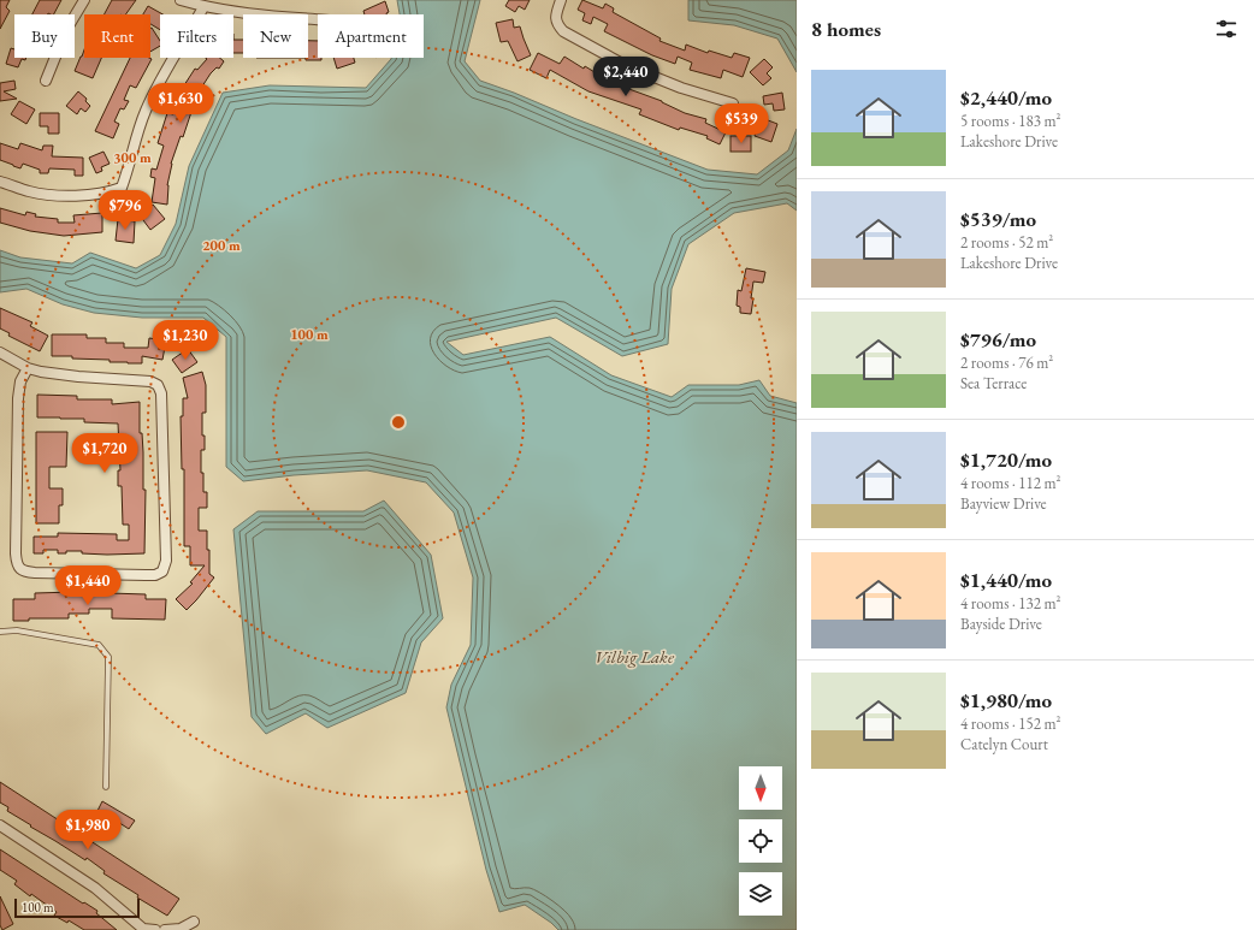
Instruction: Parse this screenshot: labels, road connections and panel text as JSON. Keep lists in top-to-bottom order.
{
  "water": ["Vilbig Lake"],
  "scale_bar": "100 m",
  "north": "bottom",
  "page": {
    "heading": "8 homes",
    "chip": [
      "Buy",
      "Rent",
      "Filters",
      "New",
      "Apartment"
    ],
    "price": [
      "$2,440",
      "$1,630",
      "$539",
      "$796",
      "$1,230",
      "$1,720",
      "$1,440",
      "$1,980"
    ],
    "list": [
      {
        "name": "$2,440/mo",
        "note": "5 rooms · 183 m² · Lakeshore Drive"
      },
      {
        "name": "$539/mo",
        "note": "2 rooms · 52 m² · Lakeshore Drive"
      },
      {
        "name": "$796/mo",
        "note": "2 rooms · 76 m² · Sea Terrace"
      },
      {
        "name": "$1,720/mo",
        "note": "4 rooms · 112 m² · Bayview Drive"
      },
      {
        "name": "$1,440/mo",
        "note": "4 rooms · 132 m² · Bayside Drive"
      },
      {
        "name": "$1,980/mo",
        "note": "4 rooms · 152 m² · Catelyn Court"
      }
    ],
    "scale": "100 m"
  },
  "rings": ["300 m", "200 m", "100 m"]
}
